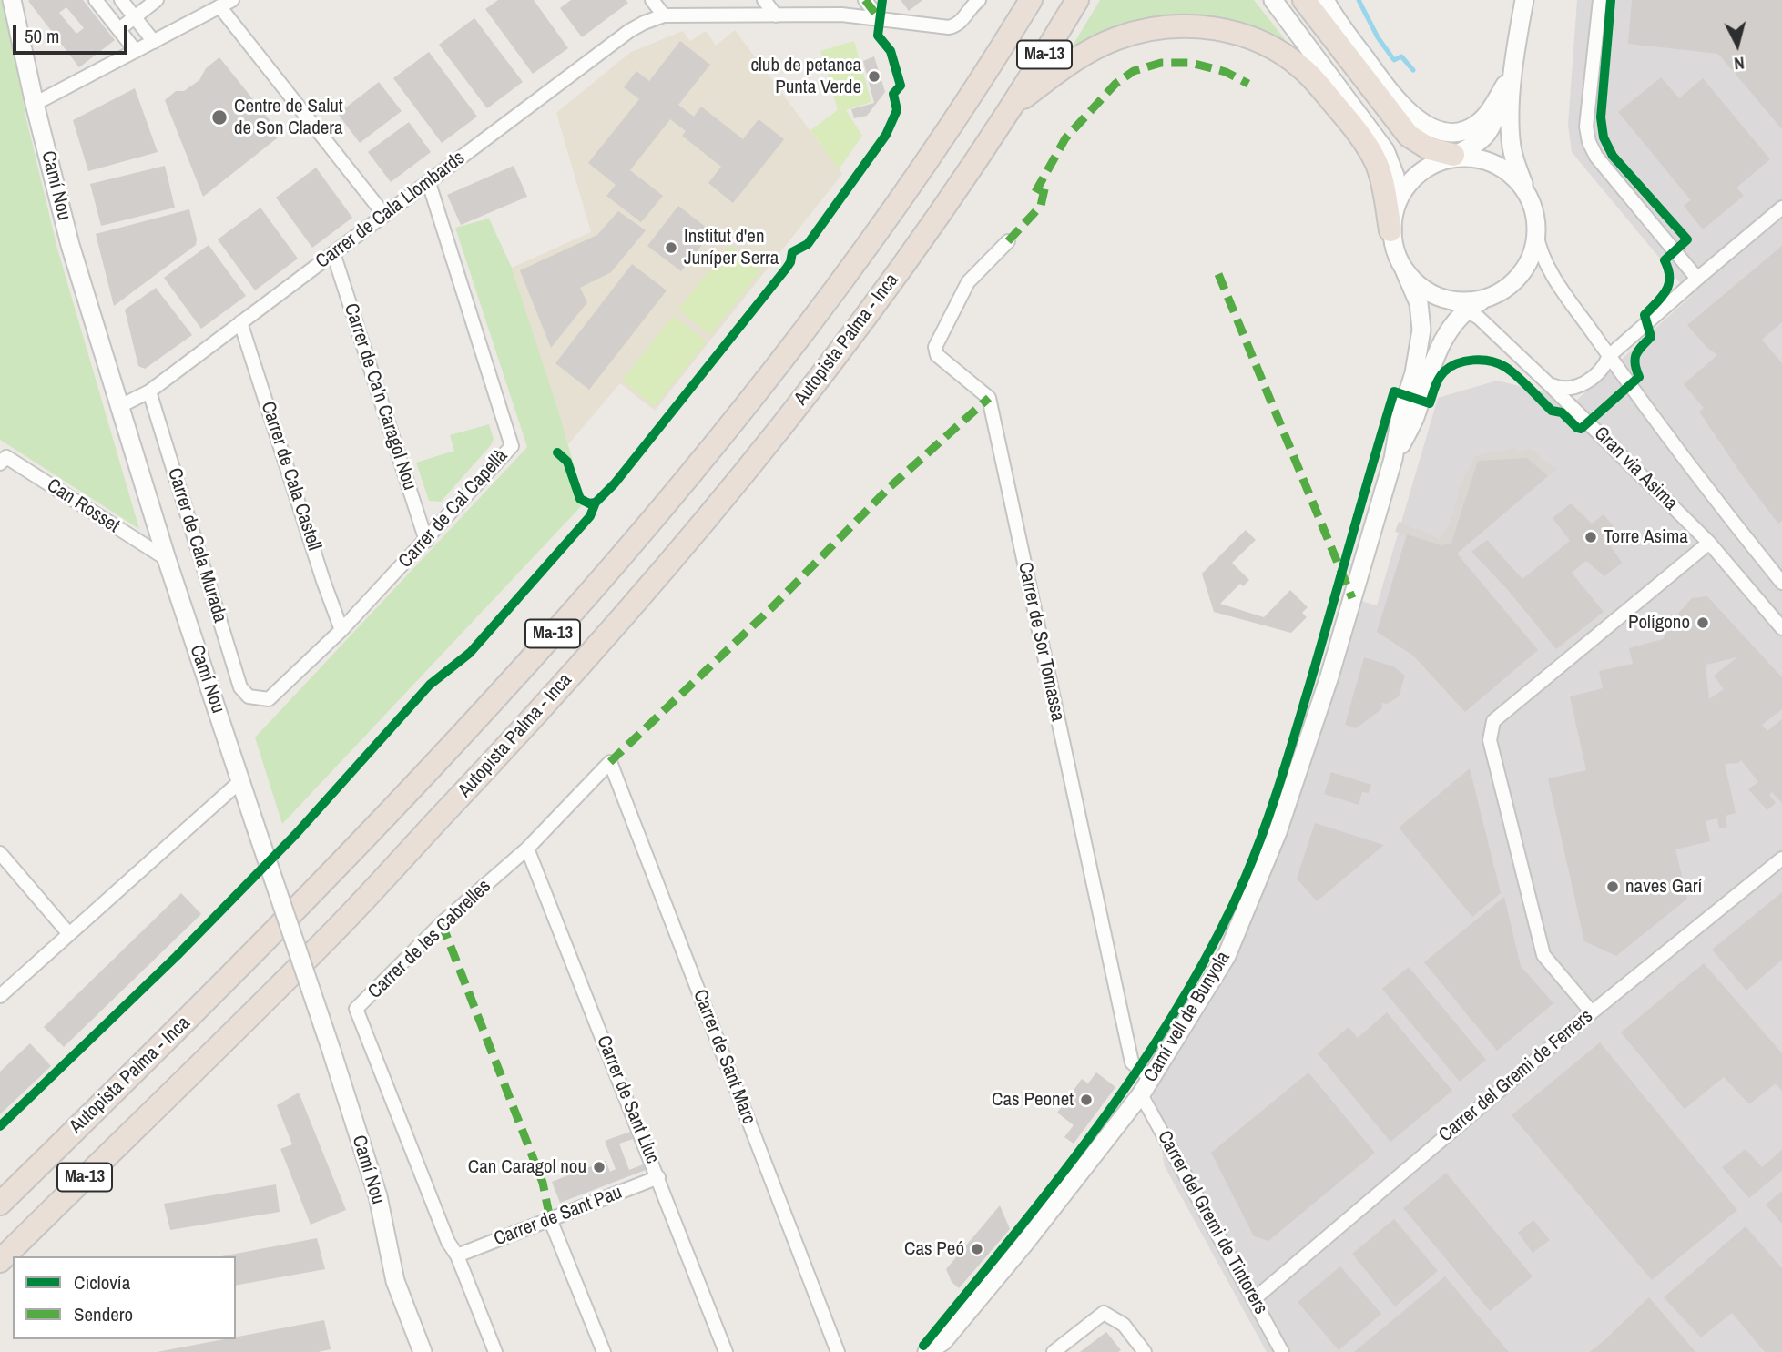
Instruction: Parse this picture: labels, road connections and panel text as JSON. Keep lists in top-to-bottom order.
{
  "streets": {
    "highway": ["Ma-13", "Autopista Palma - Inca"],
    "main road": ["Camí Nou", "Camí vell de Bunyola"],
    "street": [
      "Carrer de Cala Llombards",
      "Carrer de Ca'n Caragol Nou",
      "Gran via Asima",
      "Carrer de Cala Castell",
      "Can Rosset",
      "Carrer de Cal Capellà",
      "Carrer de Cala Murada",
      "Carrer de Sor Tomassa",
      "Carrer de les Cabrelles",
      "Carrer de Sant Marc",
      "Carrer del Gremi de Ferrers",
      "Carrer de Sant Lluc",
      "Carrer de Sant Pau",
      "Carrer del Gremi de Tintorers"
    ]
  },
  "crossings": [
    ["Camí Nou", "Carrer de Cala Llombards"],
    ["Camí Nou", "Can Rosset"],
    ["Carrer de Cala Llombards", "Carrer de Ca'n Caragol Nou"],
    ["Carrer de Cala Llombards", "Carrer de Cala Castell"],
    ["Carrer de Cala Llombards", "Carrer de Cal Capellà"],
    ["Carrer de Cala Llombards", "Carrer de Cala Murada"],
    ["Carrer de Ca'n Caragol Nou", "Carrer de Cal Capellà"],
    ["Carrer de Cala Castell", "Carrer de Cal Capellà"],
    ["Carrer de Cal Capellà", "Carrer de Cala Murada"],
    ["Carrer de Sor Tomassa", "Camí vell de Bunyola"],
    ["Carrer de les Cabrelles", "Carrer de Sant Marc"],
    ["Carrer de les Cabrelles", "Carrer de Sant Lluc"],
    ["Carrer de les Cabrelles", "Carrer de Sant Pau"],
    ["Camí vell de Bunyola", "Carrer del Gremi de Tintorers"],
    ["Carrer del Gremi de Ferrers", "Carrer del Gremi de Tintorers"],
    ["Carrer de Sant Lluc", "Carrer de Sant Pau"]
  ],
  "places": [
    "club de petanca Punta Verde",
    "Centre de Salut de Son Cladera",
    "Institut d'en Juníper Serra",
    "Torre Asima",
    "Polígono",
    "naves Garí",
    "Cas Peonet",
    "Can Caragol nou",
    "Cas Peó"
  ],
  "legend": ["Ciclovía", "Sendero"],
  "scale_bar": "50 m",
  "north": "bottom"
}
